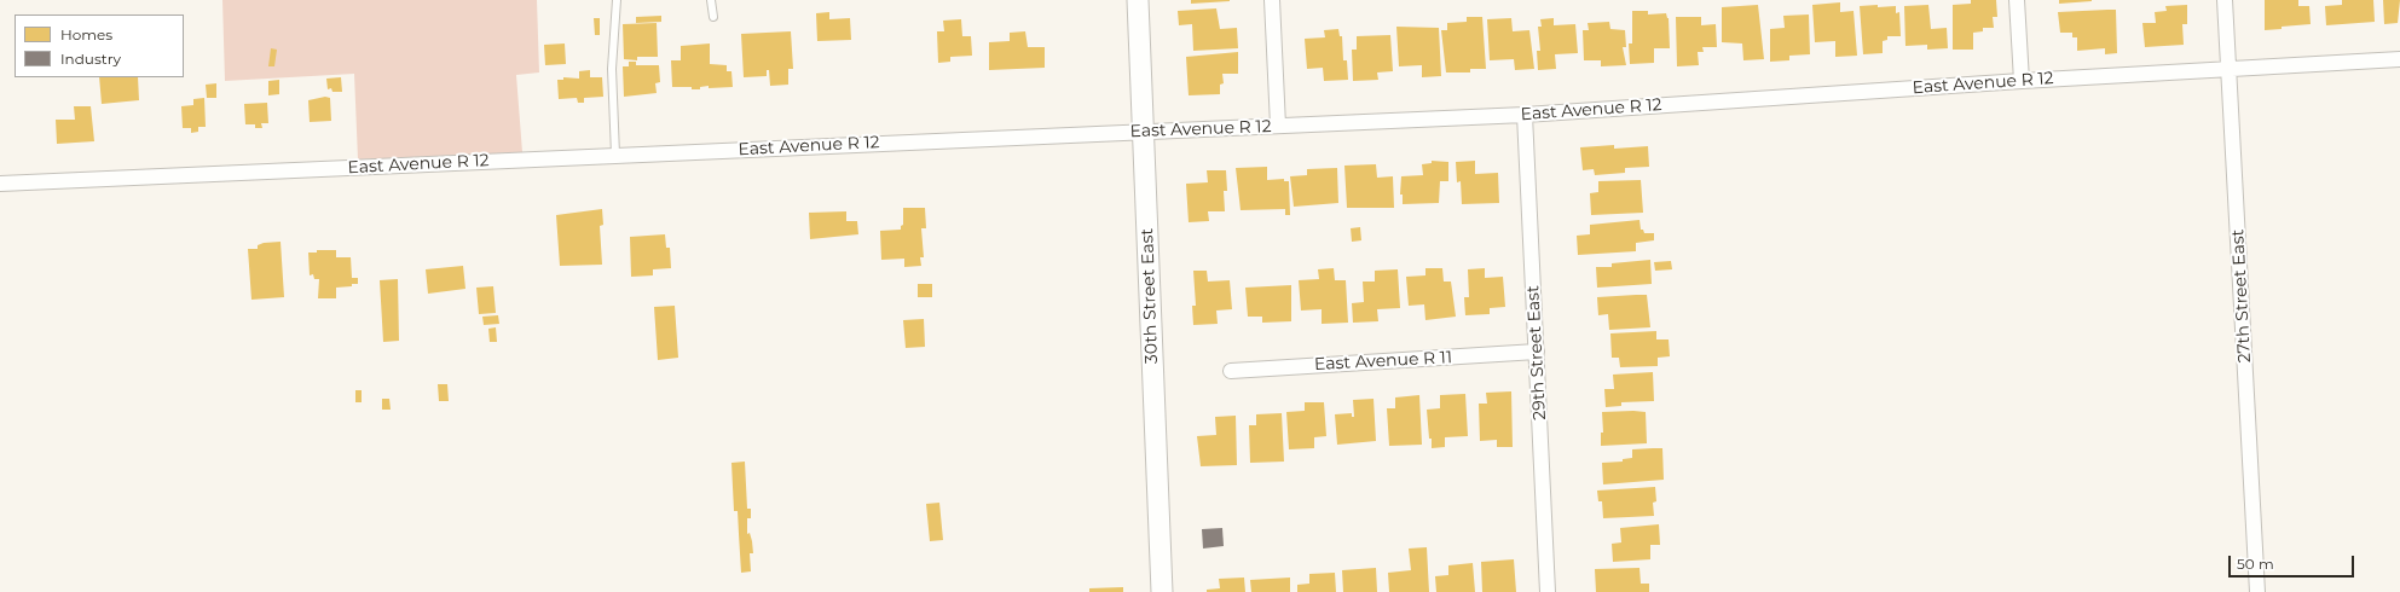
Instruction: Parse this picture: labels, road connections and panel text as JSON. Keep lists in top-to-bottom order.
{
  "streets": {
    "street": [
      "East Avenue R 12",
      "30th Street East",
      "27th Street East",
      "29th Street East",
      "East Avenue R 11"
    ]
  },
  "crossings": [
    ["East Avenue R 12", "30th Street East"],
    ["East Avenue R 12", "27th Street East"],
    ["East Avenue R 12", "29th Street East"],
    ["29th Street East", "East Avenue R 11"]
  ],
  "legend": ["Homes", "Industry"],
  "scale_bar": "50 m"
}
